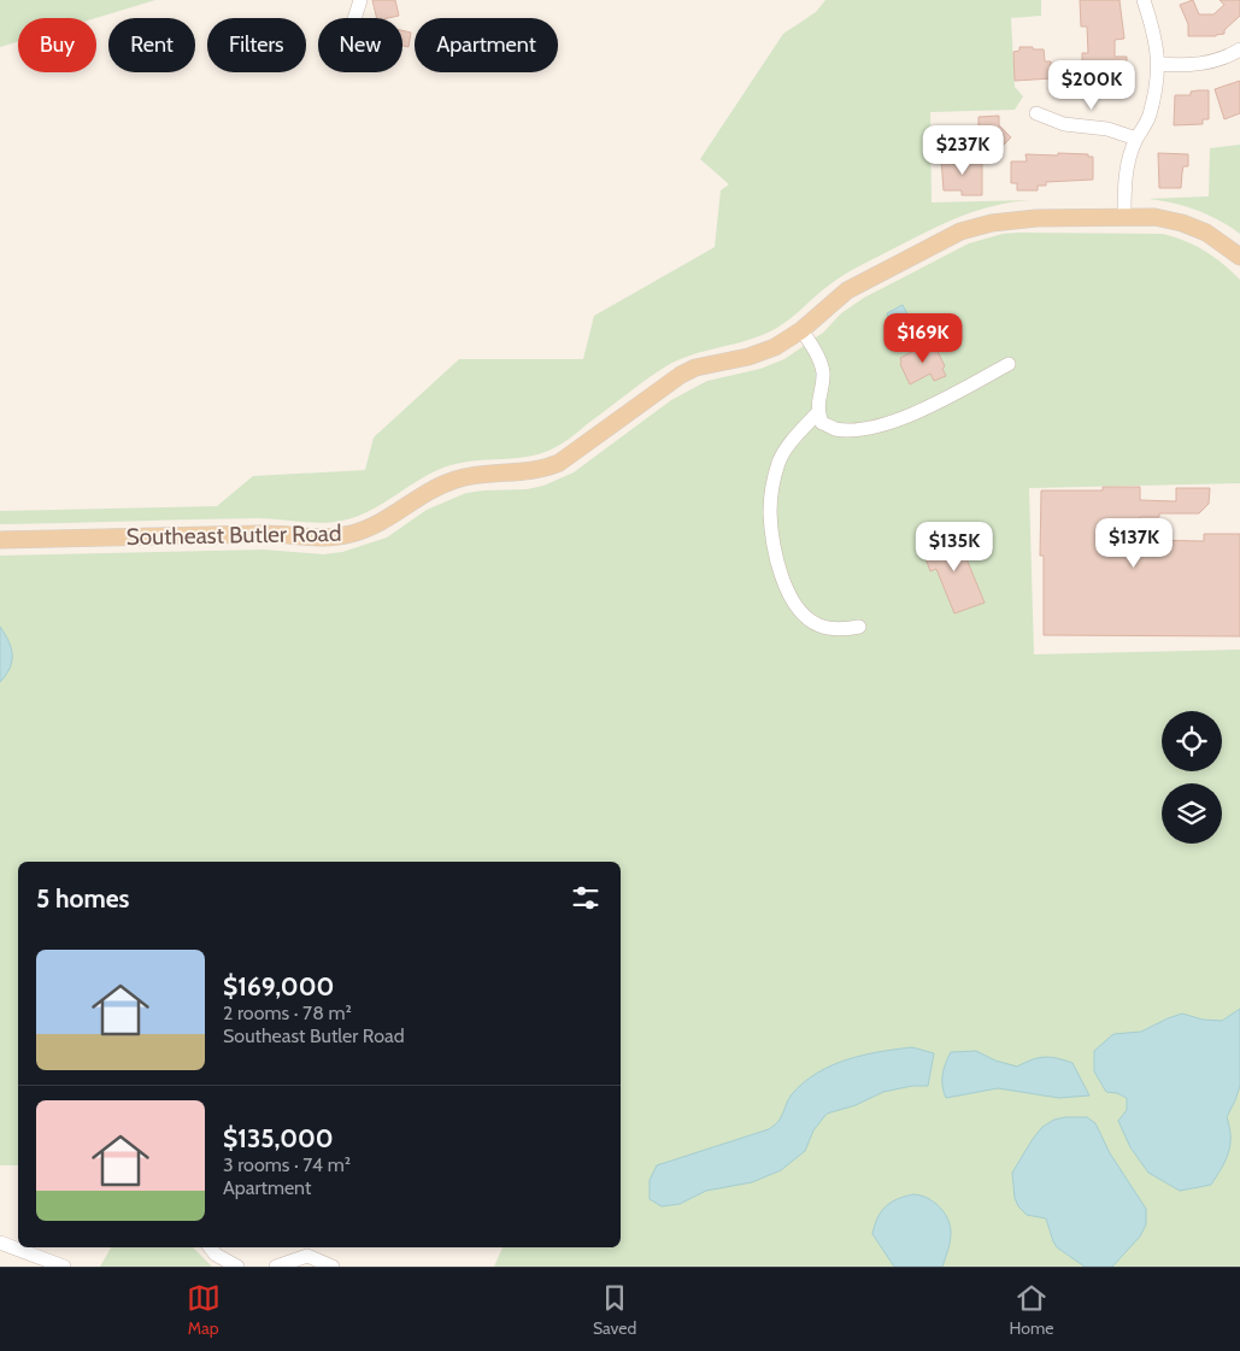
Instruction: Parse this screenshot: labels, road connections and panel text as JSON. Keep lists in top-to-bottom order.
{
  "streets": {
    "main road": ["Southeast Butler Road"]
  },
  "page": {
    "chip": [
      "Buy",
      "Rent",
      "Filters",
      "New",
      "Apartment"
    ],
    "price": [
      "$200K",
      "$237K",
      "$169K",
      "$137K",
      "$135K"
    ],
    "heading": "5 homes",
    "list": [
      {
        "name": "$169,000",
        "note": "2 rooms · 78 m² · Southeast Butler Road"
      },
      {
        "name": "$135,000",
        "note": "3 rooms · 74 m² · Apartment"
      }
    ],
    "tabs": ["Map", "Saved", "Home"]
  }
}
